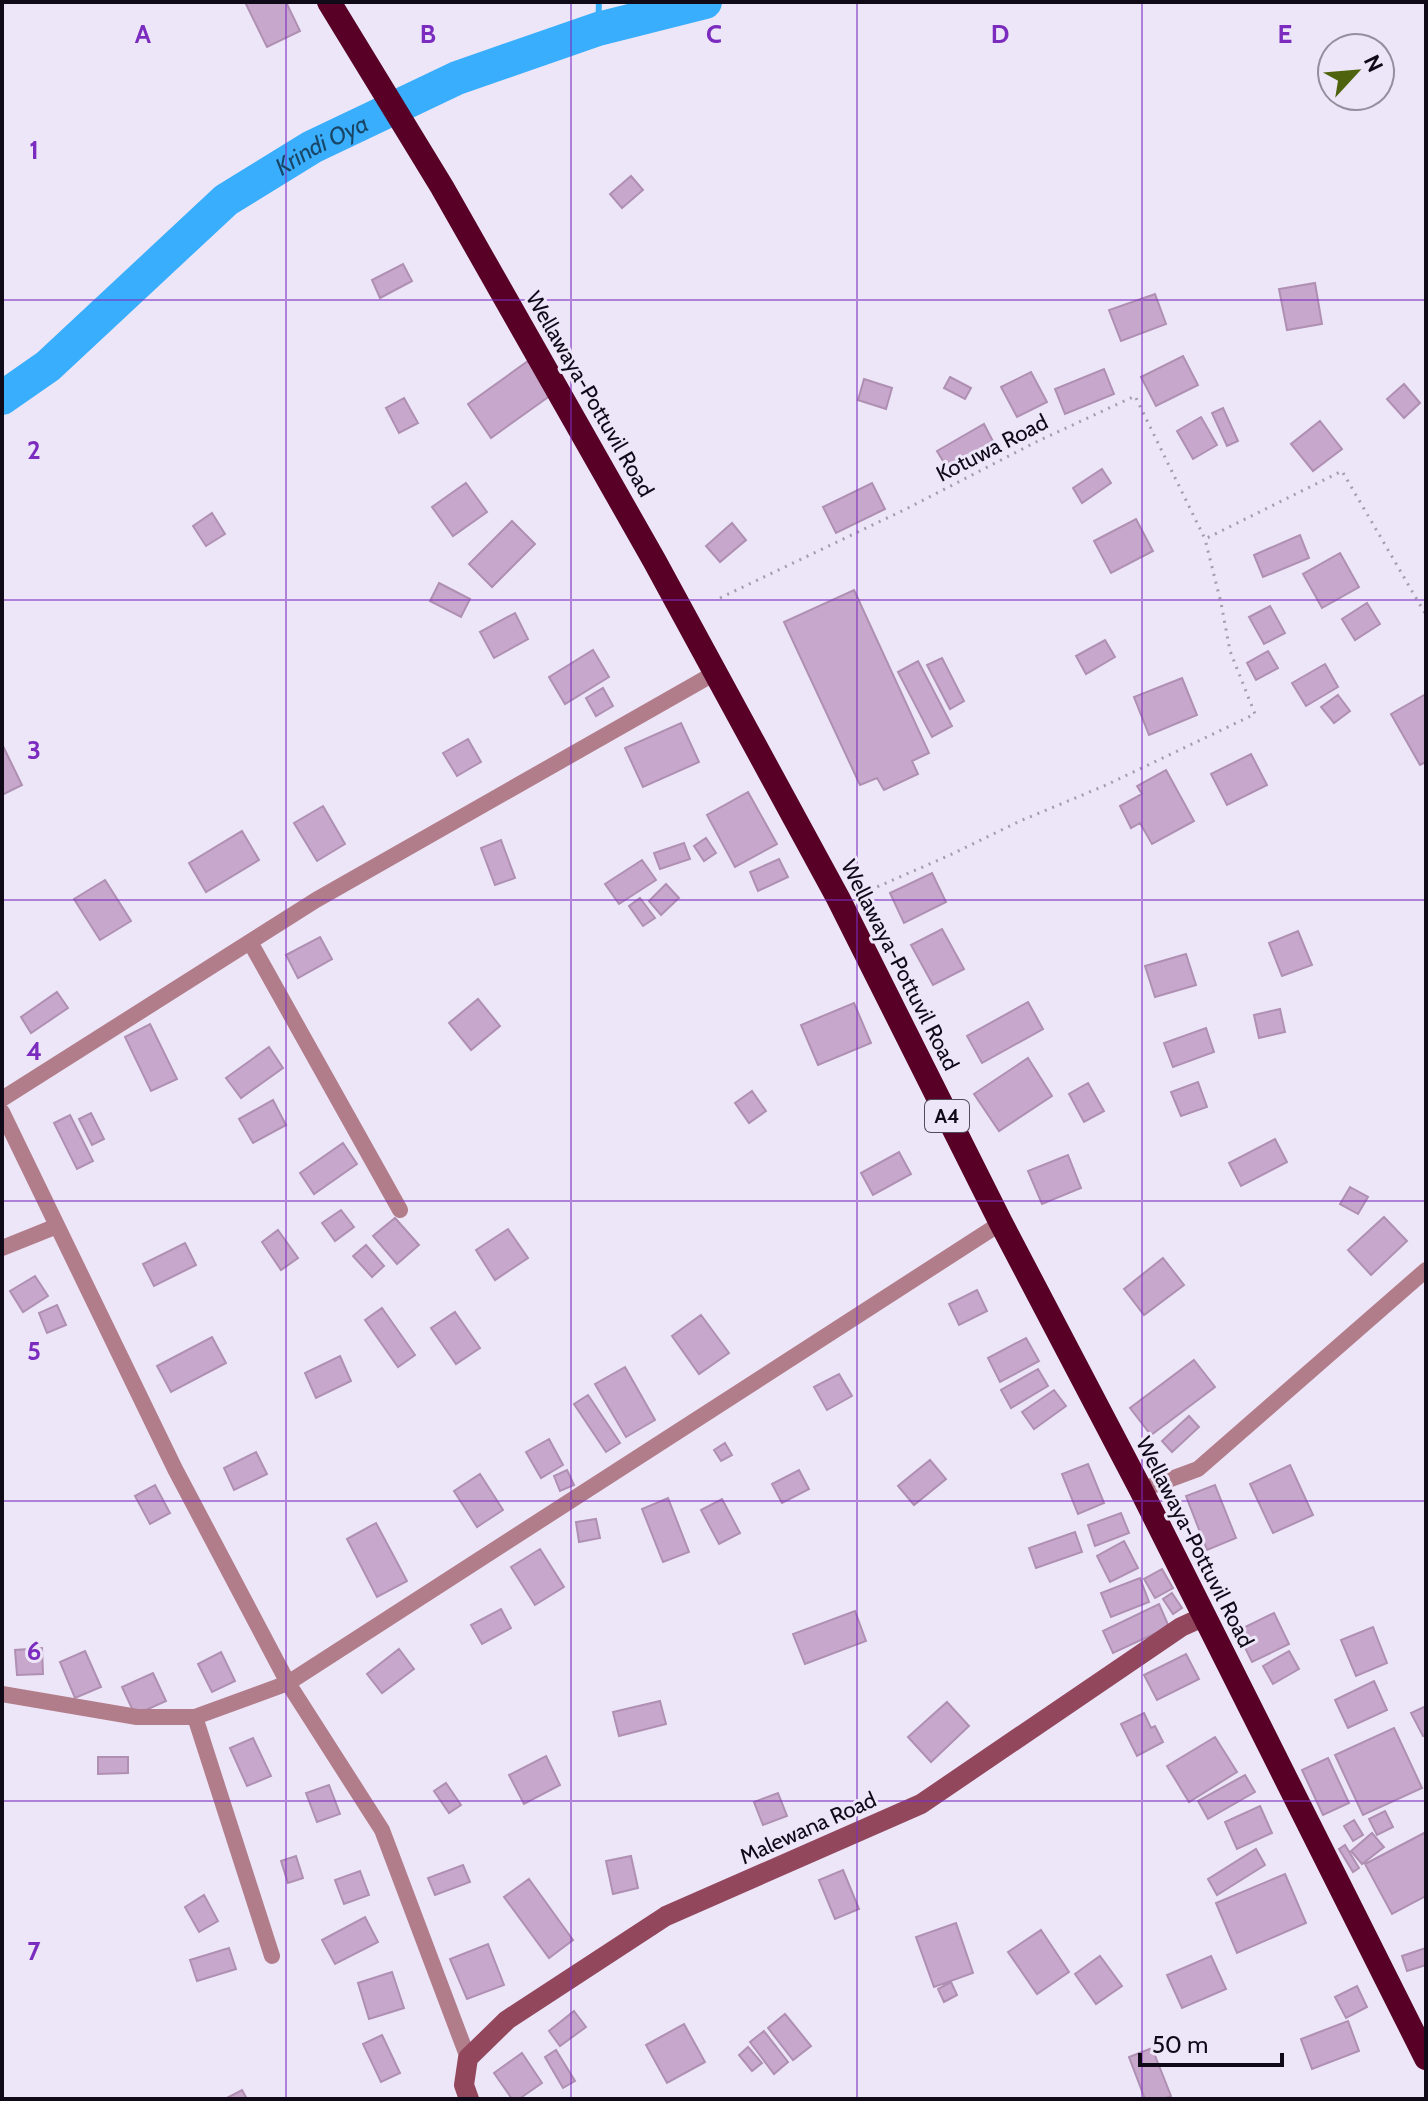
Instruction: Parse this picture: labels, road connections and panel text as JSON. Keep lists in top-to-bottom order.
{
  "streets": {
    "highway": ["Wellawaya-Pottuvil Road", "A4"],
    "street": ["Malewana Road"],
    "path": ["Kotuwa Road"]
  },
  "crossings": [
    ["Wellawaya-Pottuvil Road", "Malewana Road"]
  ],
  "water": ["Krindi Oya"],
  "scale_bar": "50 m",
  "north": "top right",
  "grid": {
    "columns": [
      "A",
      "B",
      "C",
      "D",
      "E"
    ],
    "rows": [
      "1",
      "2",
      "3",
      "4",
      "5",
      "6",
      "7"
    ]
  }
}
